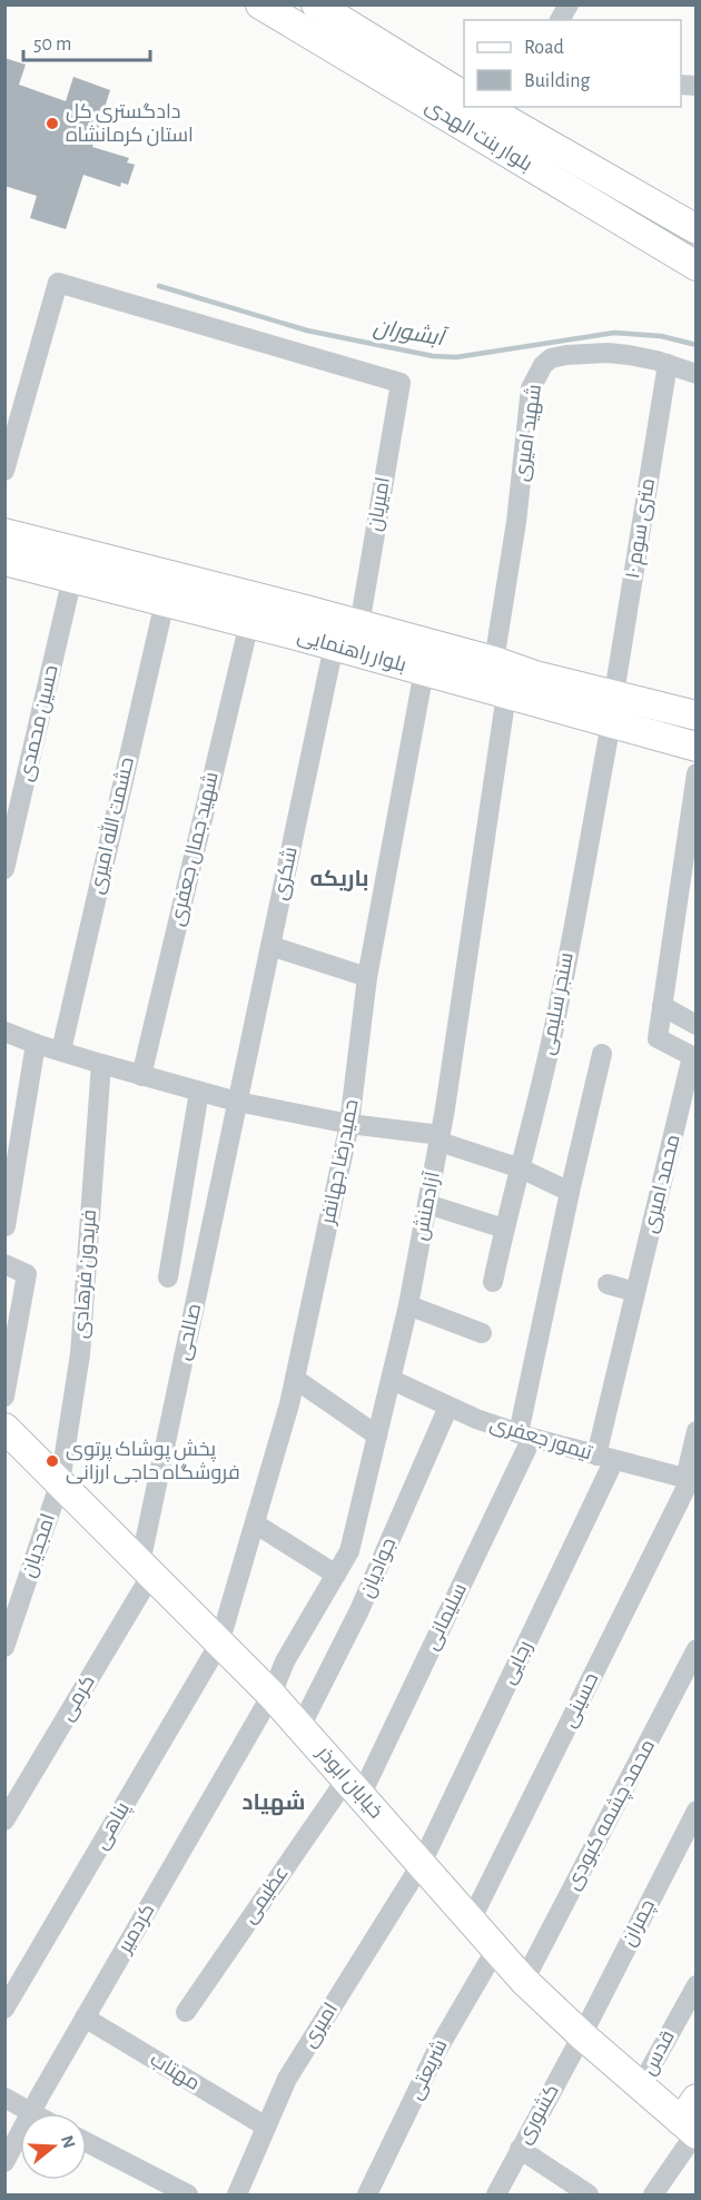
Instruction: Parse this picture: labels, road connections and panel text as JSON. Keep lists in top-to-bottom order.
{
  "streets": {
    "main road": ["بلوار بنت الهدی", "بلوار راهنمایی", "خیابان ابوذر"],
    "street": [
      "شهید امیری",
      "امیریان",
      "۱۰ متری سوم",
      "حسین محمدی",
      "حشمت الله امیری",
      "شهید جمال جعفری",
      "شکری",
      "سنجر سلیمی",
      "حمیدرضا جهانفر",
      "محمد امیری",
      "آزادمنش",
      "فریدون فرهادی",
      "صالحی",
      "تیمور جعفری",
      "امجدیان",
      "جوادیان",
      "سلیمانی",
      "رجایی",
      "کرمی",
      "حسینی",
      "محمد چشمه کبودی",
      "پناهی",
      "عظیمی",
      "چمران",
      "کردمیر",
      "امیری",
      "قدس",
      "شریعتی",
      "مهتاب",
      "کشوری"
    ]
  },
  "crossings": [
    ["شهید امیری", "۱۰ متری سوم"],
    ["شهید امیری", "بلوار راهنمایی"],
    ["امیریان", "بلوار راهنمایی"],
    ["۱۰ متری سوم", "بلوار راهنمایی"],
    ["بلوار راهنمایی", "حسین محمدی"],
    ["بلوار راهنمایی", "حشمت الله امیری"],
    ["بلوار راهنمایی", "شهید جمال جعفری"],
    ["بلوار راهنمایی", "شکری"],
    ["بلوار راهنمایی", "سنجر سلیمی"],
    ["بلوار راهنمایی", "حمیدرضا جهانفر"],
    ["بلوار راهنمایی", "آزادمنش"],
    ["شکری", "صالحی"],
    ["حمیدرضا جهانفر", "خیابان ابوذر"],
    ["حمیدرضا جهانفر", "پناهی"],
    ["محمد امیری", "تیمور جعفری"],
    ["محمد امیری", "رجایی"],
    ["آزادمنش", "تیمور جعفری"],
    ["آزادمنش", "خیابان ابوذر"],
    ["آزادمنش", "کردمیر"],
    ["فریدون فرهادی", "امجدیان"],
    ["فریدون فرهادی", "خیابان ابوذر"],
    ["صالحی", "کرمی"],
    ["صالحی", "خیابان ابوذر"],
    ["تیمور جعفری", "جوادیان"],
    ["تیمور جعفری", "سلیمانی"],
    ["تیمور جعفری", "رجایی"],
    ["تیمور جعفری", "حسینی"],
    ["امجدیان", "خیابان ابوذر"],
    ["جوادیان", "خیابان ابوذر"],
    ["سلیمانی", "خیابان ابوذر"],
    ["سلیمانی", "عظیمی"],
    ["رجایی", "خیابان ابوذر"],
    ["رجایی", "امیری"],
    ["کرمی", "خیابان ابوذر"],
    ["حسینی", "خیابان ابوذر"],
    ["خیابان ابوذر", "محمد چشمه کبودی"],
    ["خیابان ابوذر", "پناهی"],
    ["خیابان ابوذر", "عظیمی"],
    ["خیابان ابوذر", "چمران"],
    ["خیابان ابوذر", "کردمیر"],
    ["خیابان ابوذر", "امیری"],
    ["خیابان ابوذر", "قدس"],
    ["خیابان ابوذر", "شریعتی"],
    ["خیابان ابوذر", "کشوری"],
    ["چمران", "کشوری"],
    ["کردمیر", "مهتاب"],
    ["امیری", "مهتاب"]
  ],
  "districts": ["باریکه", "شهیاد"],
  "water": ["آبشوران"],
  "places": ["دادگستری کل استان کرمانشاه", "پخش پوشاک پرتوی فروشگاه حاجی ارزانی"],
  "legend": ["Road", "Building"],
  "scale_bar": "50 m",
  "north": "right"
}
